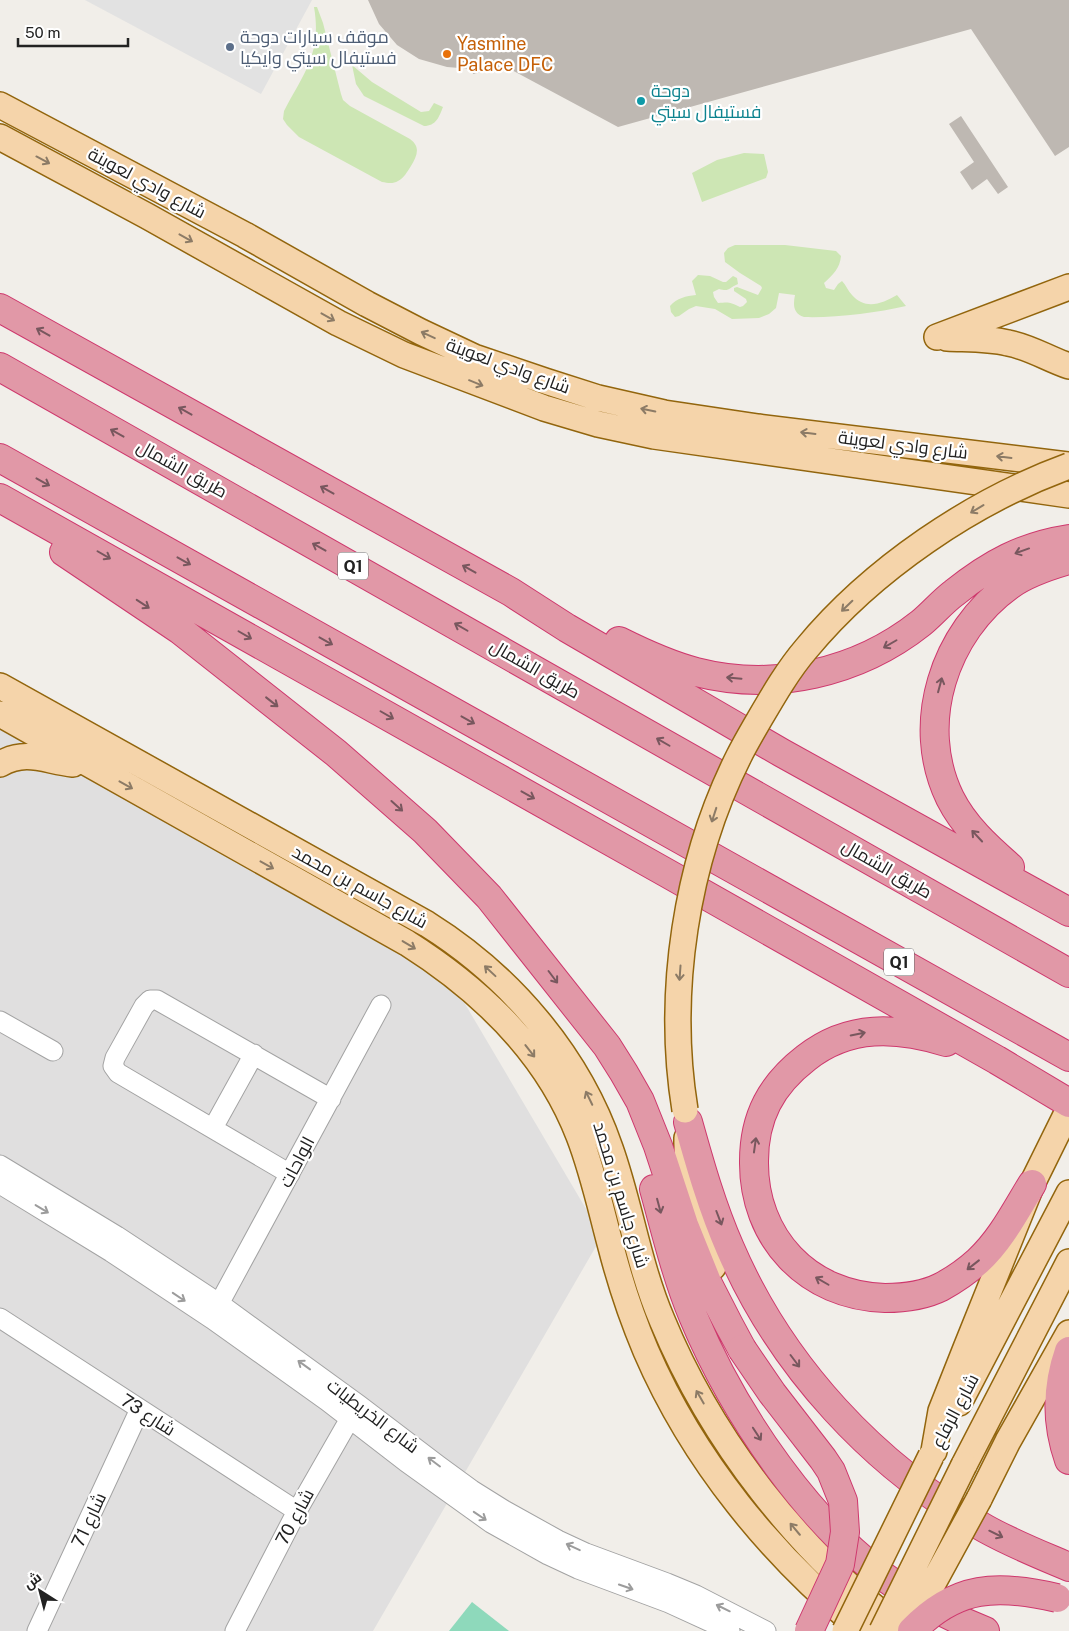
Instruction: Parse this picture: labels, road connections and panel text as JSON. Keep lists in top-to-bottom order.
{
  "streets": {
    "highway": ["طريق الشمال", "Q1"],
    "main road": ["شارع وادي لعوينة", "شارع جاسم بن محمد", "شارع الرفاع"],
    "street": [
      "الواحات",
      "شارع 73",
      "شارع الخريطيات",
      "شارع 70",
      "شارع 71"
    ]
  },
  "crossings": [
    ["الواحات", "شارع الخريطيات"],
    ["شارع 73", "شارع 70"],
    ["شارع 73", "شارع 71"],
    ["شارع الخريطيات", "شارع 70"]
  ],
  "places": ["موقف سيارات دوحة فستيفال سيتي وايكيا", "Yasmine Palace DFC", "دوحة فستيفال سيتي"],
  "scale_bar": "50 m",
  "north": "top left"
}
